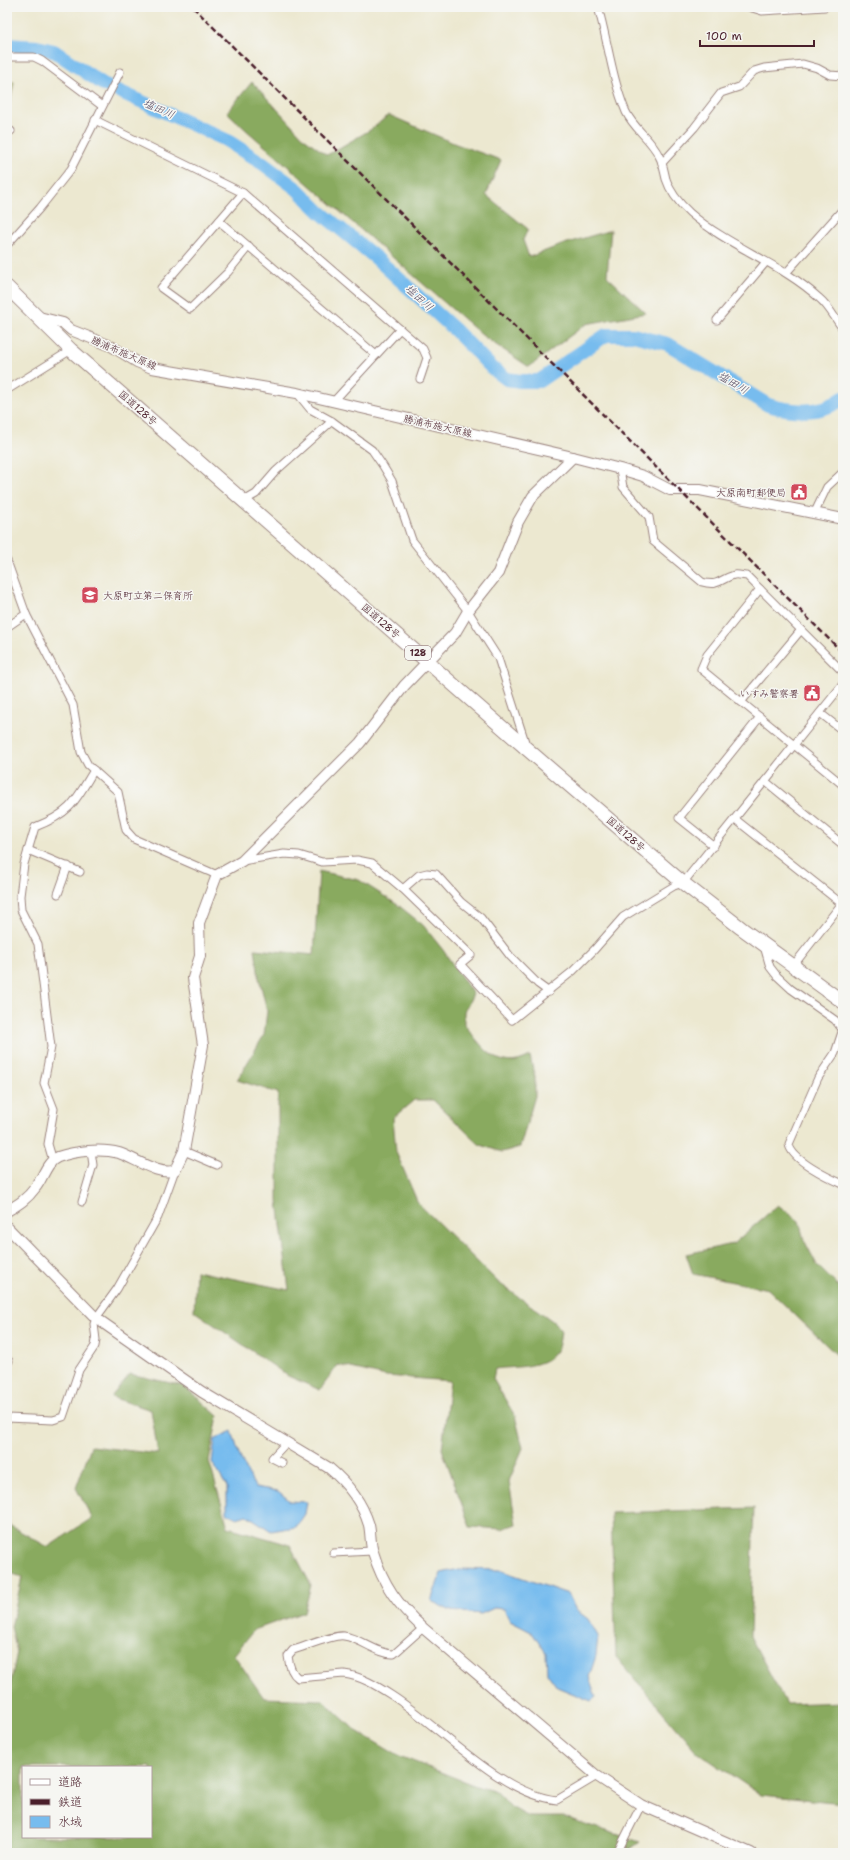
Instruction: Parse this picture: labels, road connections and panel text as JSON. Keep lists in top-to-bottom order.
{
  "streets": {
    "highway": ["国道128号", "128"],
    "street": ["勝浦布施大原線"]
  },
  "crossings": [
    ["勝浦布施大原線", "国道128号"]
  ],
  "water": ["塩田川"],
  "places": {
    "public building": ["大原南町郵便局", "いすみ警察署"],
    "school or university": ["大原町立第二保育所"]
  },
  "legend": ["道路", "鉄道", "水域"],
  "scale_bar": "100 m"
}
